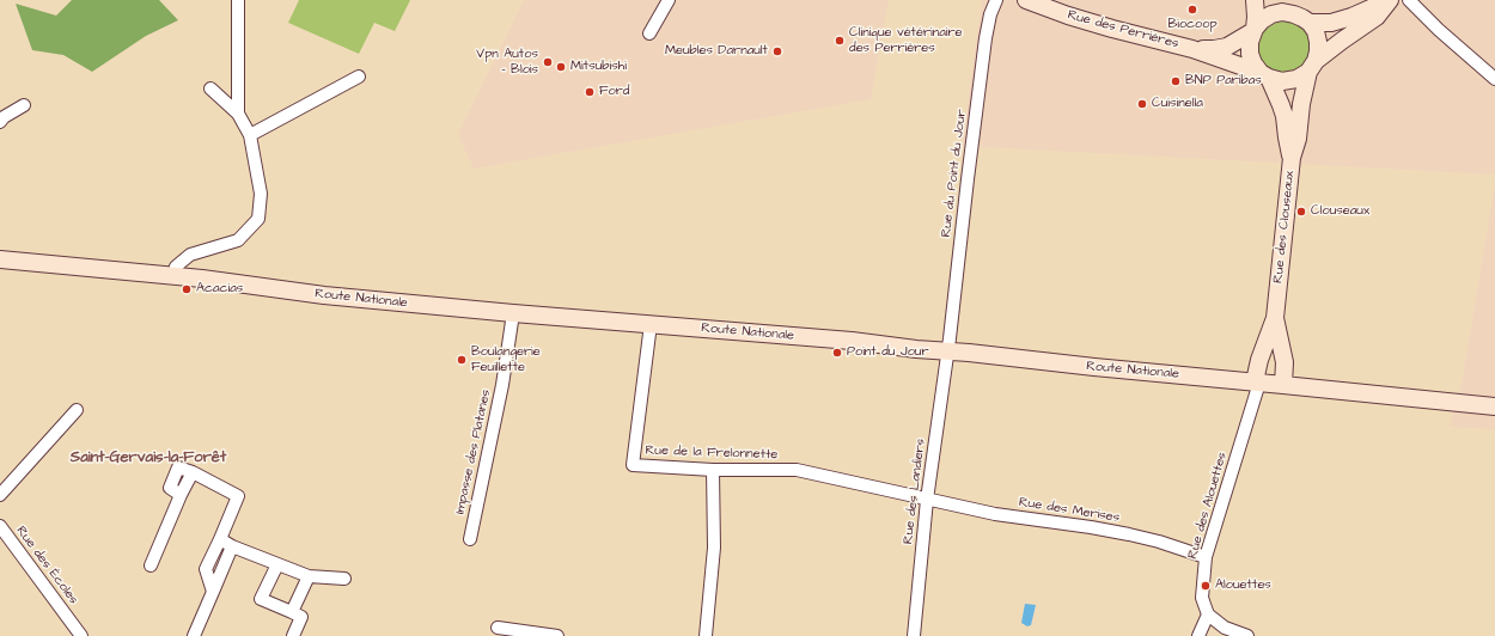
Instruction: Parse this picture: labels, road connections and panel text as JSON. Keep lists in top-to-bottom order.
{
  "streets": {
    "main road": ["Rue des Perrières", "Rue des Clouseaux", "Route Nationale"],
    "street": [
      "Rue du Point du Jour",
      "Impasse des Platanes",
      "Rue de la Frelonnette",
      "Rue des Landiers",
      "Rue des Alouettes",
      "Rue des Merises",
      "Rue des Écoles"
    ]
  },
  "crossings": [
    ["Rue des Perrières", "Rue des Clouseaux"],
    ["Rue du Point du Jour", "Route Nationale"],
    ["Rue du Point du Jour", "Rue des Landiers"],
    ["Rue des Clouseaux", "Route Nationale"],
    ["Route Nationale", "Impasse des Platanes"],
    ["Route Nationale", "Rue de la Frelonnette"],
    ["Route Nationale", "Rue des Landiers"],
    ["Route Nationale", "Rue des Alouettes"],
    ["Rue de la Frelonnette", "Rue des Landiers"],
    ["Rue de la Frelonnette", "Rue des Merises"],
    ["Rue des Landiers", "Rue des Merises"],
    ["Rue des Alouettes", "Rue des Merises"]
  ],
  "districts": ["Saint-Gervais-la-Forêt"],
  "places": [
    "Biocoop",
    "Clinique vétérinaire des Perrières",
    "Meubles Darnault",
    "Vpn Autos - Blois",
    "Mitsubishi",
    "BNP Paribas",
    "Ford",
    "Cuisinella",
    "Clouseaux",
    "Acacias",
    "Point du Jour",
    "Boulangerie Feuillette",
    "Alouettes"
  ]
}
